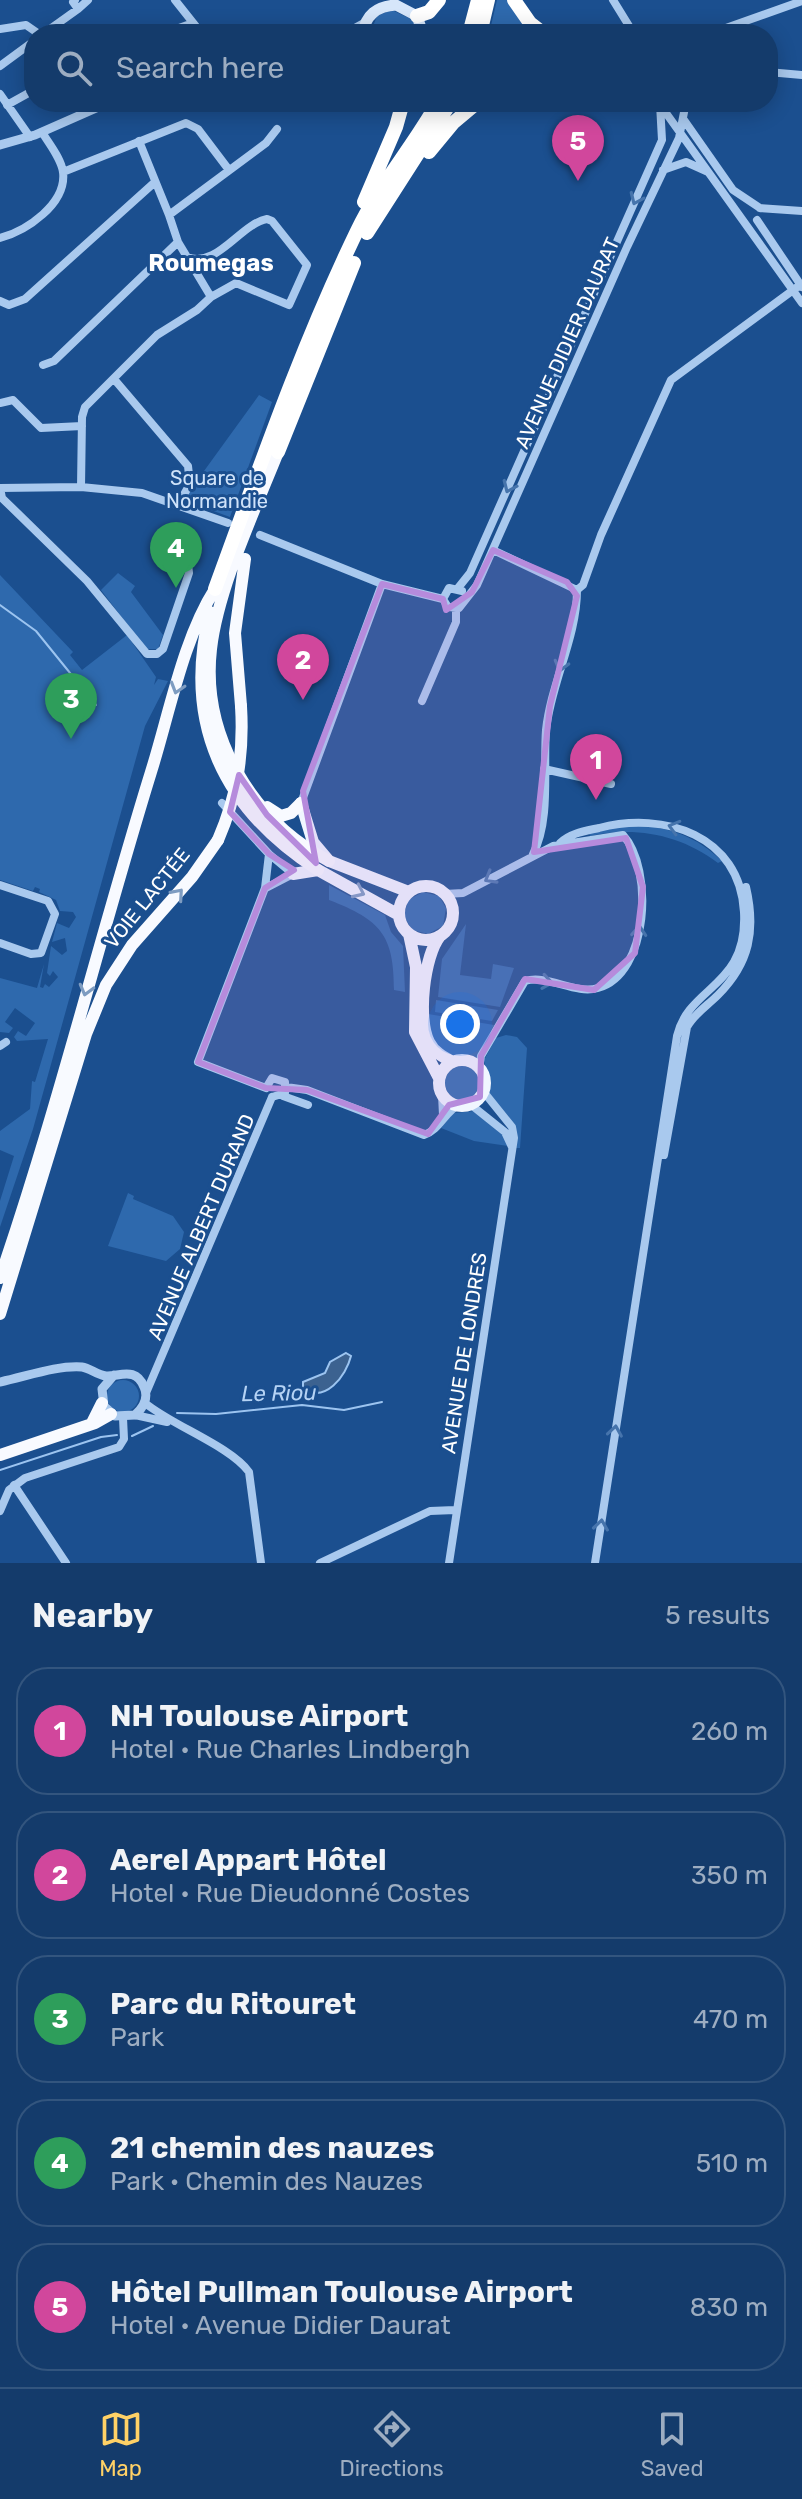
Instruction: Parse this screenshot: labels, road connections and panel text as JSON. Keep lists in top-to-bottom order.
{
  "streets": {
    "highway": ["VOIE LACTÉE"],
    "street": ["AVENUE DIDIER DAURAT", "AVENUE ALBERT DURAND", "AVENUE DE LONDRES"]
  },
  "districts": ["Roumegas"],
  "water": ["Le Riou"],
  "parks": ["Square de Normandie"],
  "page": {
    "search": "Search here",
    "pins": [
      "5",
      "4",
      "2",
      "3",
      "1"
    ],
    "heading": ["Nearby", "5 results"],
    "list": [
      {
        "mark": "1",
        "name": "NH Toulouse Airport",
        "note": "Hotel · Rue Charles Lindbergh",
        "value": "260 m"
      },
      {
        "mark": "2",
        "name": "Aerel Appart Hôtel",
        "note": "Hotel · Rue Dieudonné Costes",
        "value": "350 m"
      },
      {
        "mark": "3",
        "name": "Parc du Ritouret",
        "note": "Park",
        "value": "470 m"
      },
      {
        "mark": "4",
        "name": "21 chemin des nauzes",
        "note": "Park · Chemin des Nauzes",
        "value": "510 m"
      },
      {
        "mark": "5",
        "name": "Hôtel Pullman Toulouse Airport",
        "note": "Hotel · Avenue Didier Daurat",
        "value": "830 m"
      }
    ],
    "nav": ["Map", "Directions", "Saved"]
  }
}
